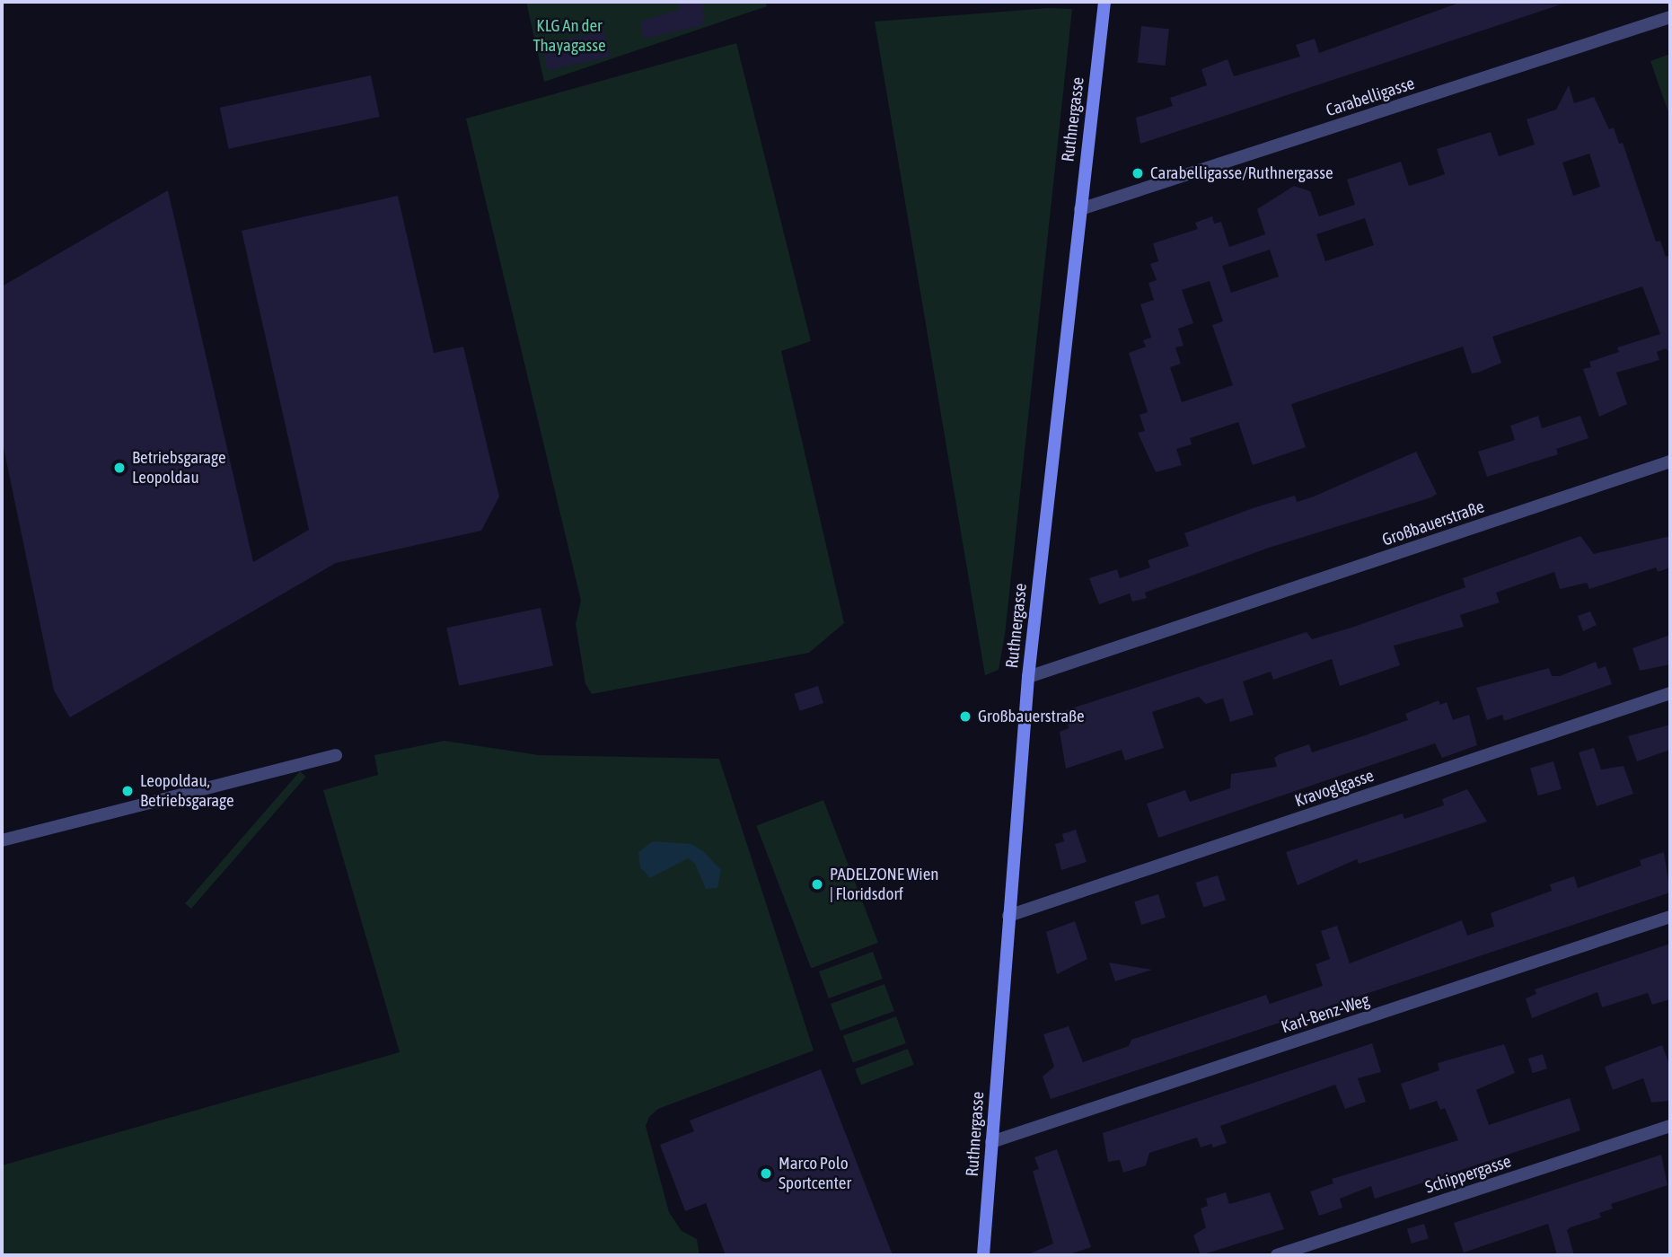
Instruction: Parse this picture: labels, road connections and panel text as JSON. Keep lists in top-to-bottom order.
{
  "streets": {
    "street": [
      "Carabelligasse",
      "Ruthnergasse",
      "Großbauerstraße",
      "Kravoglgasse",
      "Karl-Benz-Weg",
      "Schippergasse"
    ]
  },
  "crossings": [
    ["Carabelligasse", "Ruthnergasse"],
    ["Ruthnergasse", "Großbauerstraße"],
    ["Ruthnergasse", "Kravoglgasse"],
    ["Ruthnergasse", "Karl-Benz-Weg"]
  ],
  "parks": ["KLG An der Thayagasse"],
  "places": [
    "Carabelligasse/Ruthnergasse",
    "Betriebsgarage Leopoldau",
    "Großbauerstraße",
    "Leopoldau, Betriebsgarage",
    "PADELZONE Wien | Floridsdorf",
    "Marco Polo Sportcenter"
  ]
}
